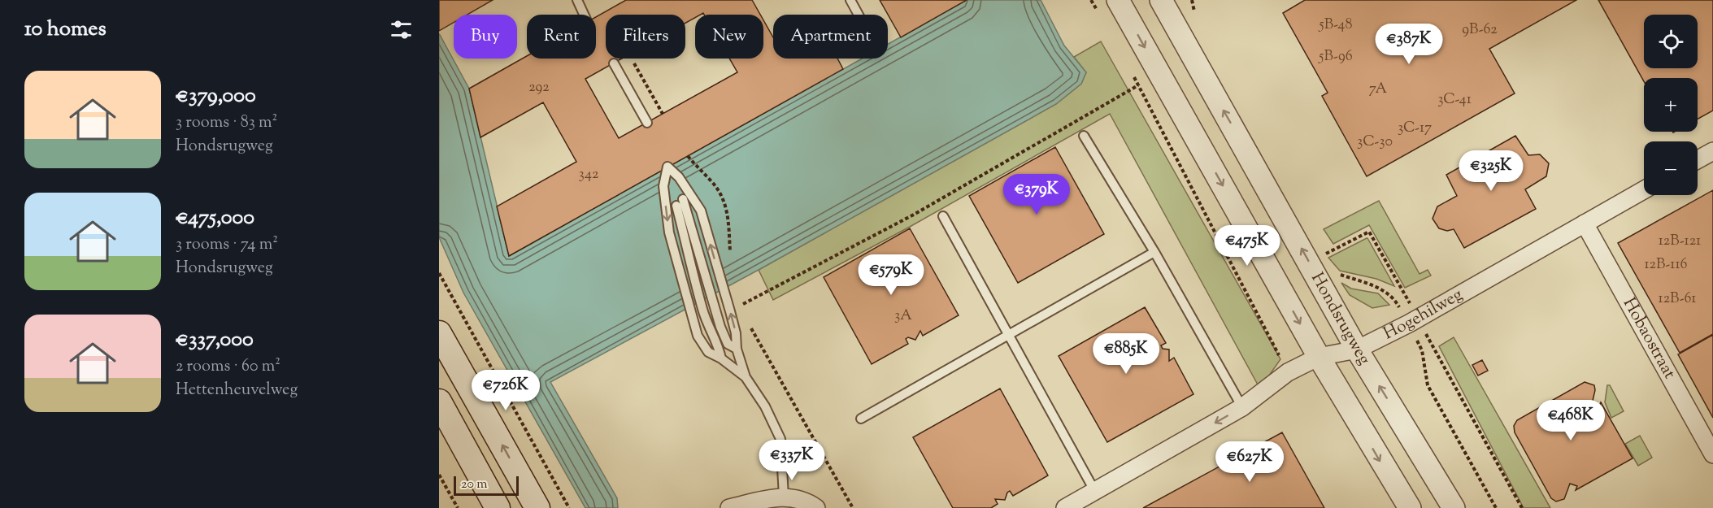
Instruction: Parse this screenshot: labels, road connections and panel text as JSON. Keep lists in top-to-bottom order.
{
  "streets": {
    "street": ["Hogehilweg", "Hondsrugweg", "Hobaostraat"]
  },
  "crossings": [
    ["Hogehilweg", "Hondsrugweg"],
    ["Hogehilweg", "Hobaostraat"]
  ],
  "house_numbers": [
    "5B-48",
    "9B-62",
    "5B-96",
    "292",
    "7A",
    "3C-41",
    "3C-17",
    "3C-30",
    "342",
    "12B-121",
    "12B-116",
    "12B-61",
    "3A"
  ],
  "scale_bar": "20 m",
  "page": {
    "heading": "10 homes",
    "map_buttons": ["+", "−"],
    "chip": [
      "Buy",
      "Rent",
      "Filters",
      "New",
      "Apartment"
    ],
    "price": [
      "€387K",
      "€325K",
      "€379K",
      "€475K",
      "€579K",
      "€885K",
      "€726K",
      "€468K",
      "€337K",
      "€627K"
    ],
    "list": [
      {
        "name": "€379,000",
        "note": "3 rooms · 83 m² · Hondsrugweg"
      },
      {
        "name": "€475,000",
        "note": "3 rooms · 74 m² · Hondsrugweg"
      },
      {
        "name": "€337,000",
        "note": "2 rooms · 60 m² · Hettenheuvelweg"
      }
    ],
    "scale": "20 m"
  }
}
